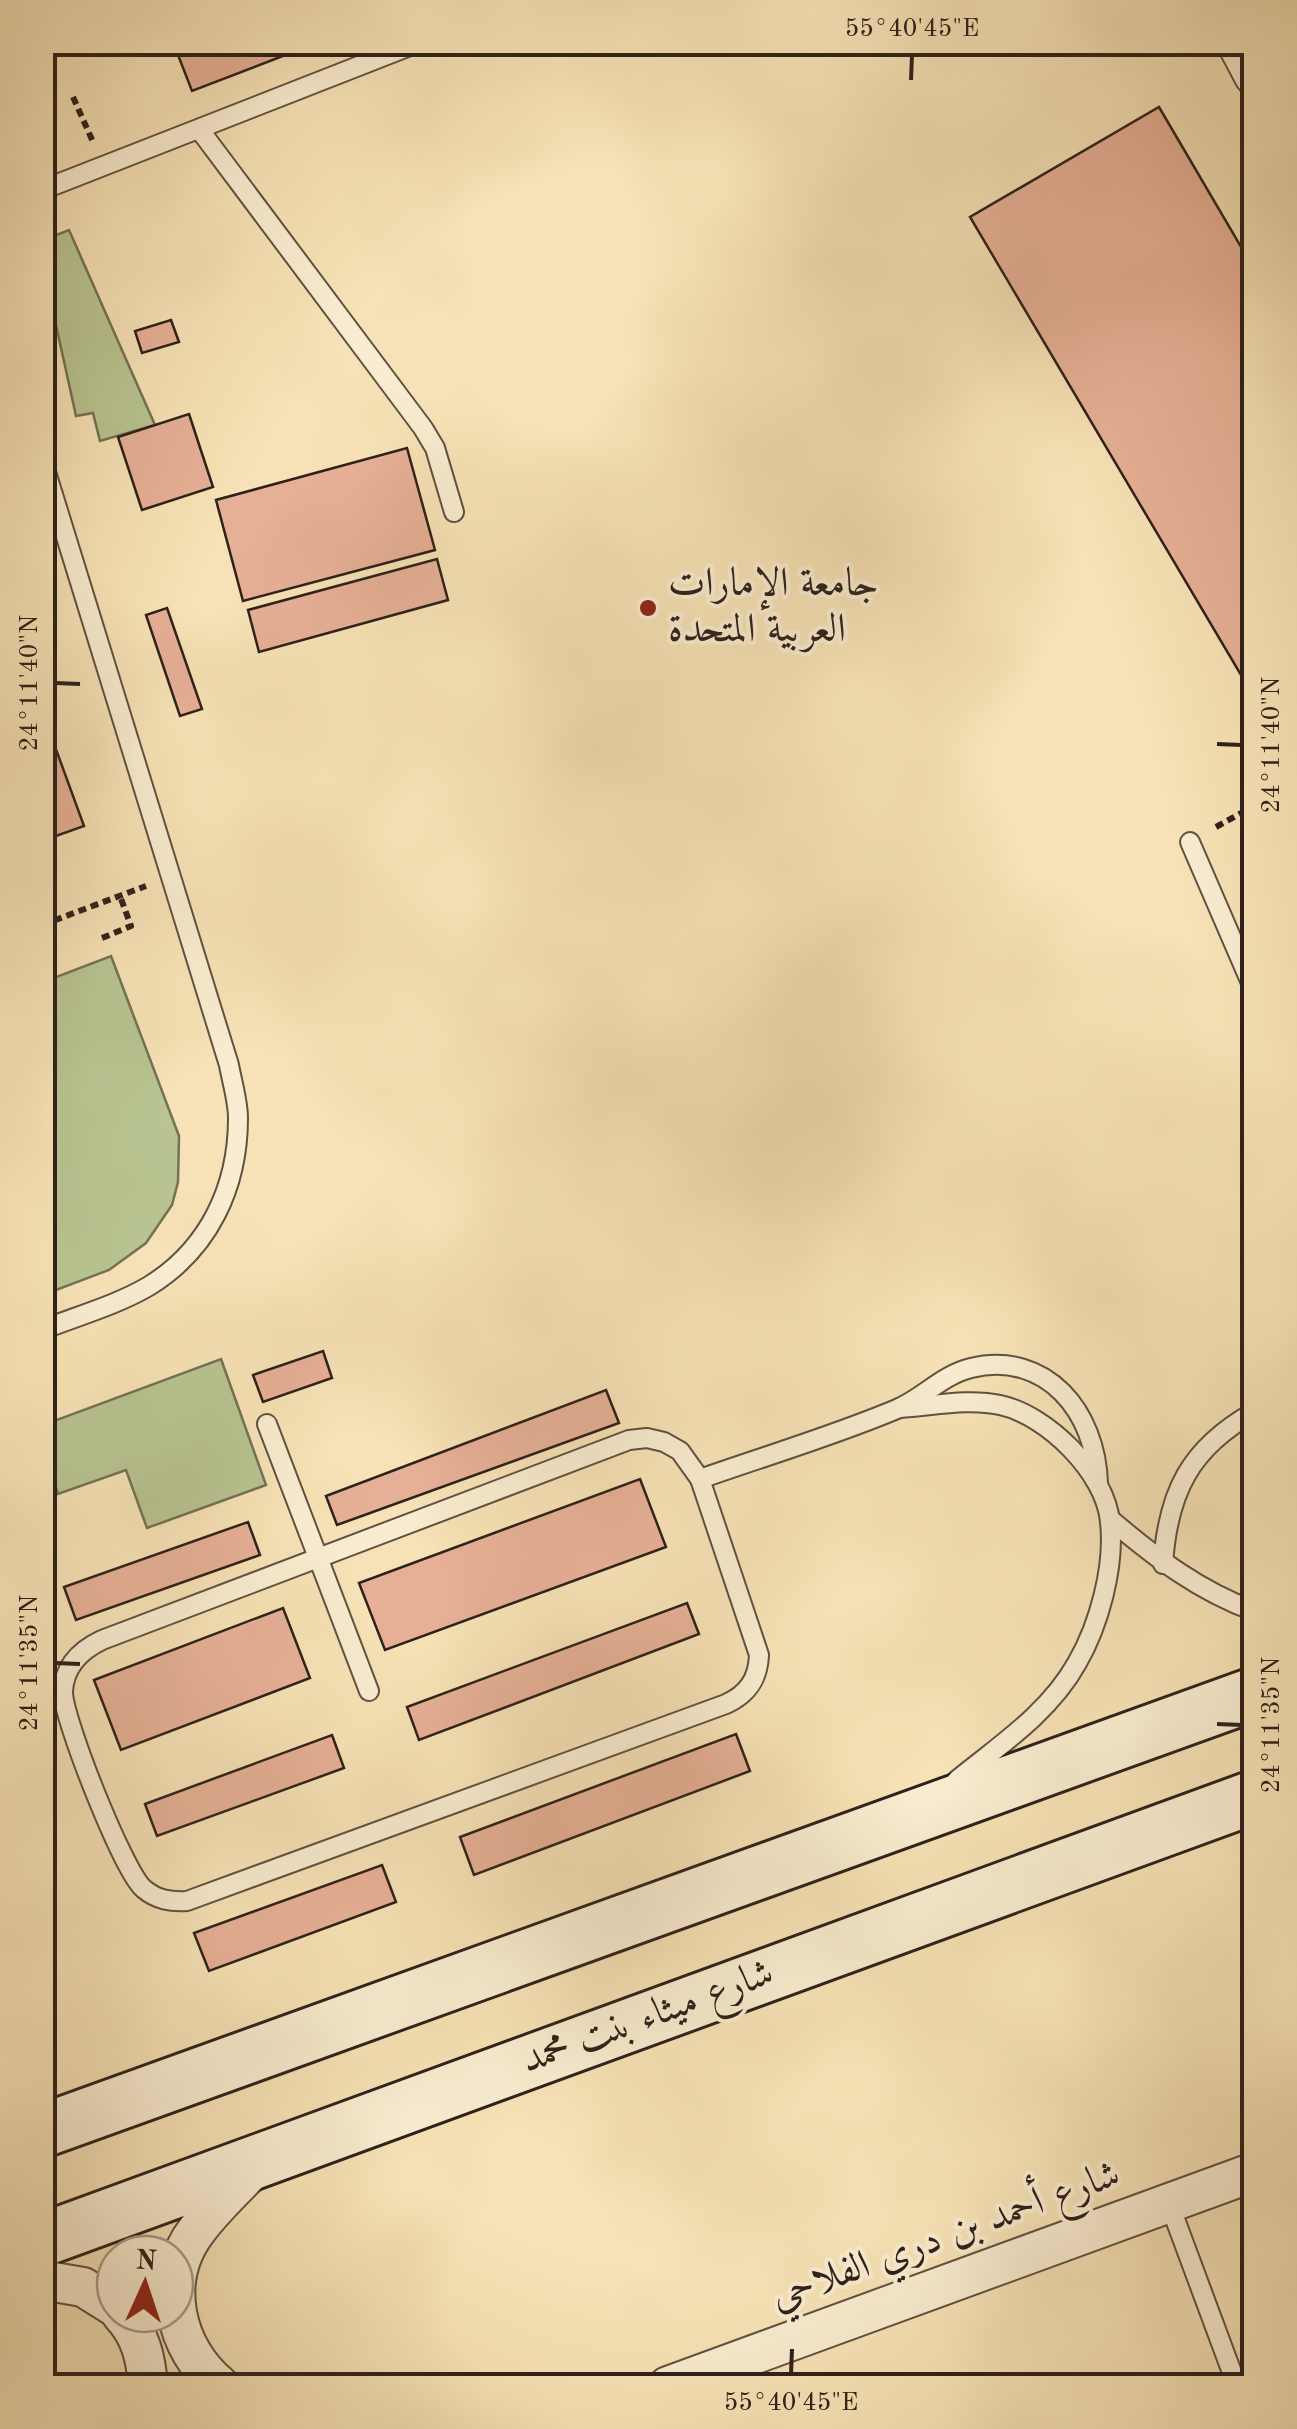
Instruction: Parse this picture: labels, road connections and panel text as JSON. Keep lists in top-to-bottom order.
{
  "streets": {
    "main road": ["شارع ميثاء بنت محمد"],
    "street": ["شارع أحمد بن دري الفلاحي"]
  },
  "places": ["جامعة الإمارات العربية المتحدة"],
  "north": "top",
  "coordinates": ["55°40'45\"E", "24°11'40\"N", "24°11'35\"N"]
}
